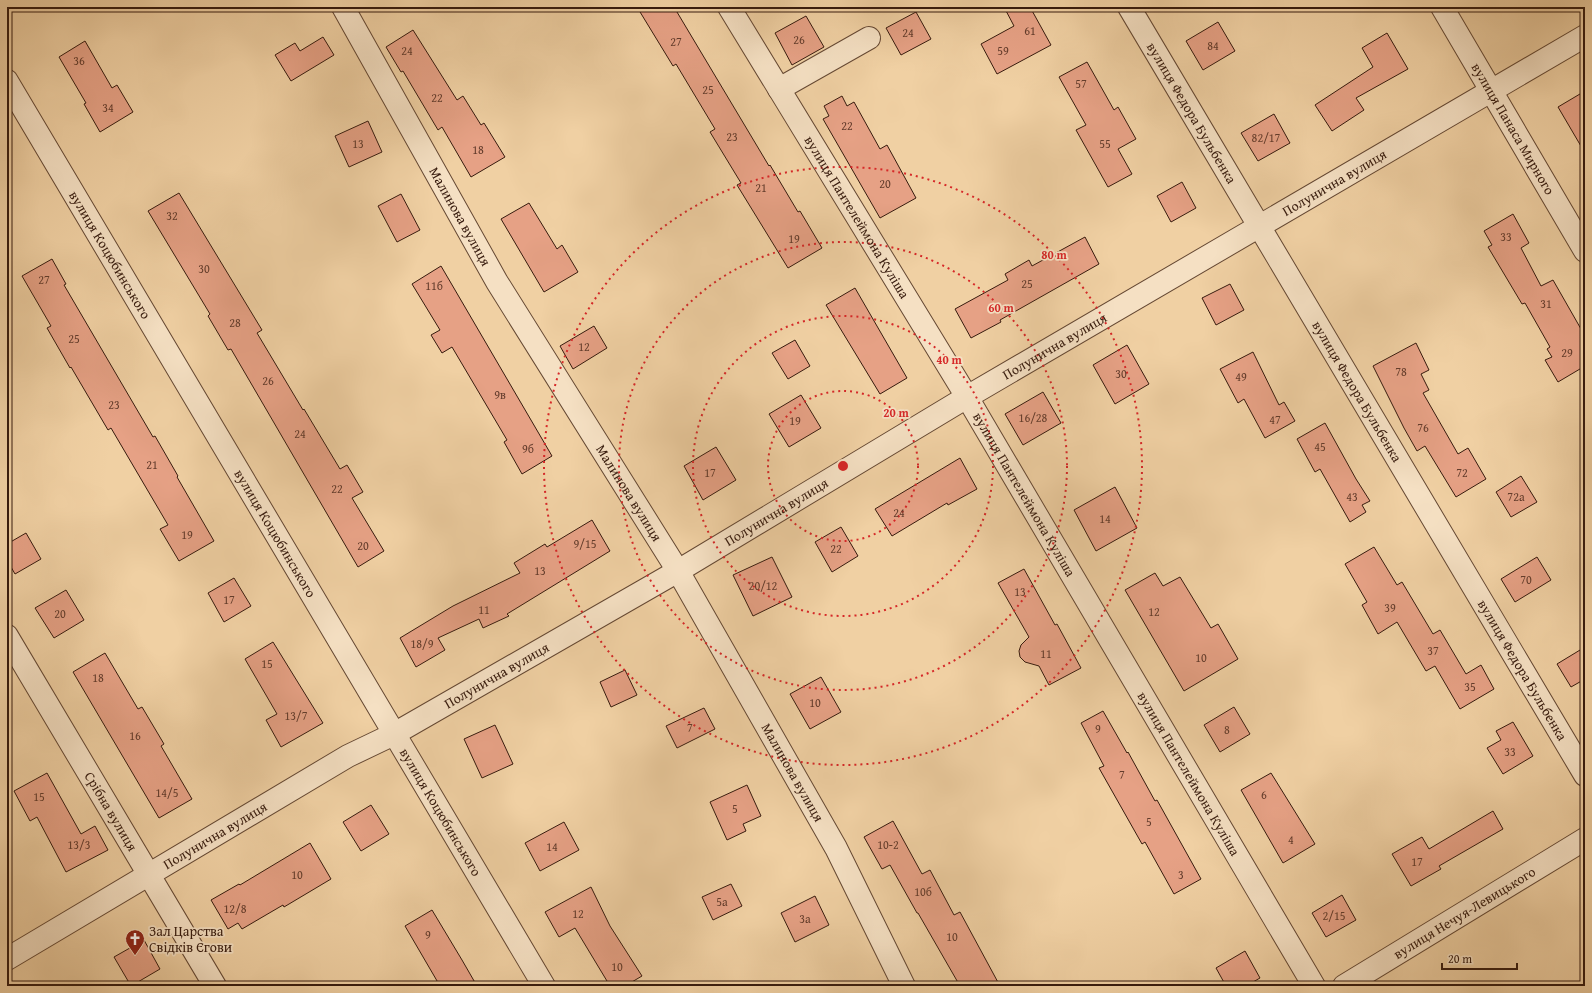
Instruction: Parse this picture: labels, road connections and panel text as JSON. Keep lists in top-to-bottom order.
{
  "streets": {
    "street": [
      "вулиця Федора Бульбенка",
      "вулиця Панаса Мирного",
      "Полунична вулиця",
      "Малинова вулиця",
      "вулиця Пантелеймона Куліша",
      "вулиця Коцюбинського",
      "Срібна вулиця",
      "вулиця Нечуя-Левицького"
    ]
  },
  "crossings": [
    ["вулиця Федора Бульбенка", "Полунична вулиця"],
    ["вулиця Панаса Мирного", "Полунична вулиця"],
    ["Полунична вулиця", "Малинова вулиця"],
    ["Полунична вулиця", "вулиця Пантелеймона Куліша"],
    ["Полунична вулиця", "вулиця Коцюбинського"],
    ["Полунична вулиця", "Срібна вулиця"]
  ],
  "places": {
    "church": ["Зал Царства Свідків Єгови"]
  },
  "house_numbers": [
    "61",
    "24",
    "26",
    "27",
    "84",
    "24",
    "59",
    "36",
    "57",
    "25",
    "22",
    "34",
    "22",
    "23",
    "82/17",
    "13",
    "55",
    "18",
    "20",
    "21",
    "32",
    "33",
    "19",
    "30",
    "27",
    "25",
    "11б",
    "31",
    "28",
    "25",
    "12",
    "29",
    "78",
    "30",
    "49",
    "26",
    "9в",
    "23",
    "16/28",
    "47",
    "19",
    "76",
    "24",
    "45",
    "9б",
    "21",
    "17",
    "72",
    "22",
    "43",
    "72а",
    "24",
    "14",
    "19",
    "9/15",
    "20",
    "22",
    "13",
    "70",
    "20/12",
    "13",
    "17",
    "39",
    "11",
    "12",
    "20",
    "18/9",
    "37",
    "11",
    "10",
    "15",
    "18",
    "35",
    "10",
    "13/7",
    "7",
    "9",
    "8",
    "16",
    "33",
    "7",
    "14/5",
    "6",
    "15",
    "5",
    "5",
    "4",
    "13/3",
    "10-2",
    "14",
    "17",
    "10",
    "3",
    "10б",
    "5а",
    "12/8",
    "12",
    "2/15",
    "3а",
    "9",
    "10",
    "10"
  ],
  "scale_bar": "20 m",
  "rings": [
    "80 m",
    "60 m",
    "40 m",
    "20 m"
  ]
}
